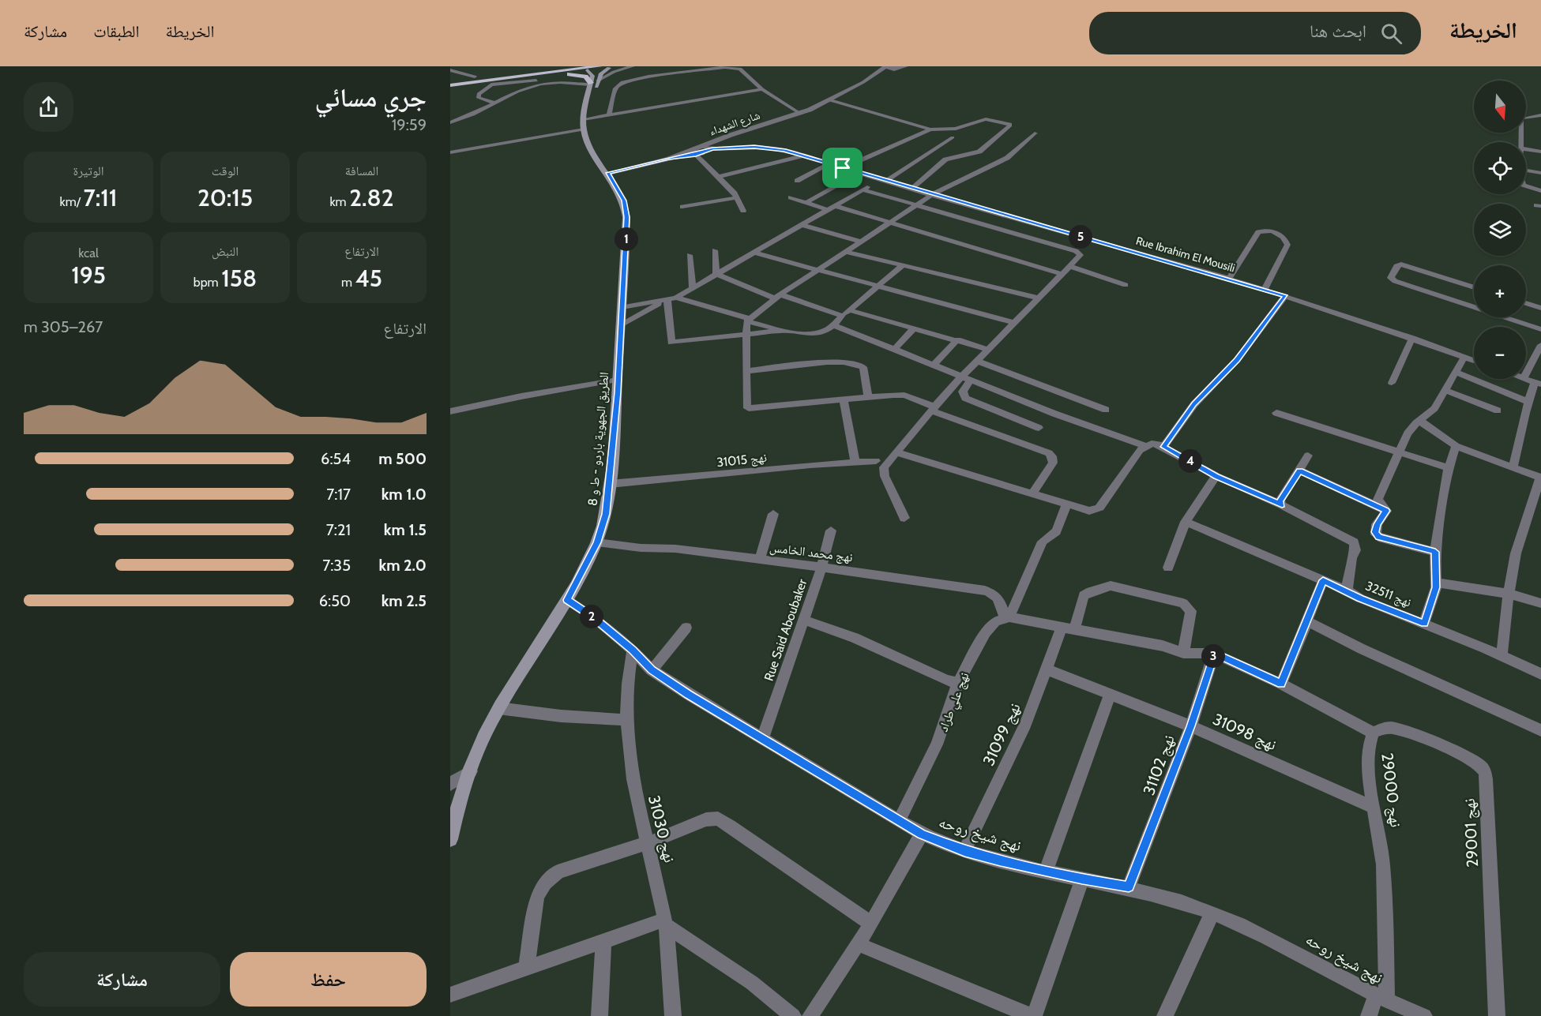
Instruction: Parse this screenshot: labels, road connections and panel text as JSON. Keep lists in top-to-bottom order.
{
  "streets": {
    "main road": ["الطريق الجهوية باردو - ط و 8"],
    "street": [
      "شارع الشهداء",
      "Rue Ibrahim El Mousili",
      "نهج 31015",
      "نهج محمد الخامس",
      "نهج 32511",
      "Rue Said Aboubaker",
      "نهج علي طراد",
      "نهج 31098",
      "نهج 31099",
      "نهج 31102",
      "نهج 29000",
      "نهج 31030",
      "نهج 29001",
      "نهج شيخ روحه"
    ]
  },
  "crossings": [
    ["شارع الشهداء", "الطريق الجهوية باردو - ط و 8"],
    ["الطريق الجهوية باردو - ط و 8", "نهج 31015"],
    ["الطريق الجهوية باردو - ط و 8", "نهج محمد الخامس"],
    ["الطريق الجهوية باردو - ط و 8", "نهج شيخ روحه"],
    ["نهج محمد الخامس", "Rue Said Aboubaker"],
    ["نهج محمد الخامس", "نهج علي طراد"],
    ["Rue Said Aboubaker", "نهج شيخ روحه"],
    ["نهج علي طراد", "نهج شيخ روحه"],
    ["نهج 31098", "نهج 31099"],
    ["نهج 31098", "نهج 31102"],
    ["نهج 31098", "نهج 29000"],
    ["نهج 31099", "نهج شيخ روحه"],
    ["نهج 31102", "نهج شيخ روحه"],
    ["نهج 29000", "نهج 29001"],
    ["نهج 29000", "نهج شيخ روحه"],
    ["نهج 31030", "نهج شيخ روحه"]
  ],
  "north": "bottom",
  "page": {
    "header": "الخريطة",
    "search": "ابحث هنا",
    "nav": ["الخريطة", "الطبقات", "مشاركة"],
    "heading": ["جري مسائي", "19:59"],
    "map_buttons": ["+", "−"],
    "stats": [
      ["المسافة", "2.82 km"],
      ["الوقت", "20:15"],
      ["الوتيرة", "7:11 /km"],
      ["الارتفاع", "45 m"],
      ["النبض", "158 bpm"],
      ["kcal", "195"]
    ],
    "pins": [
      "5",
      "1",
      "4",
      "2",
      "3"
    ],
    "chart": ["الارتفاع", "267–305 m"],
    "list": [
      {
        "name": "500 m",
        "note": "6:54"
      },
      {
        "name": "1.0 km",
        "note": "7:17"
      },
      {
        "name": "1.5 km",
        "note": "7:21"
      },
      {
        "name": "2.0 km",
        "note": "7:35"
      },
      {
        "name": "2.5 km",
        "note": "6:50"
      }
    ],
    "buttons": ["حفظ", "مشاركة"]
  }
}
